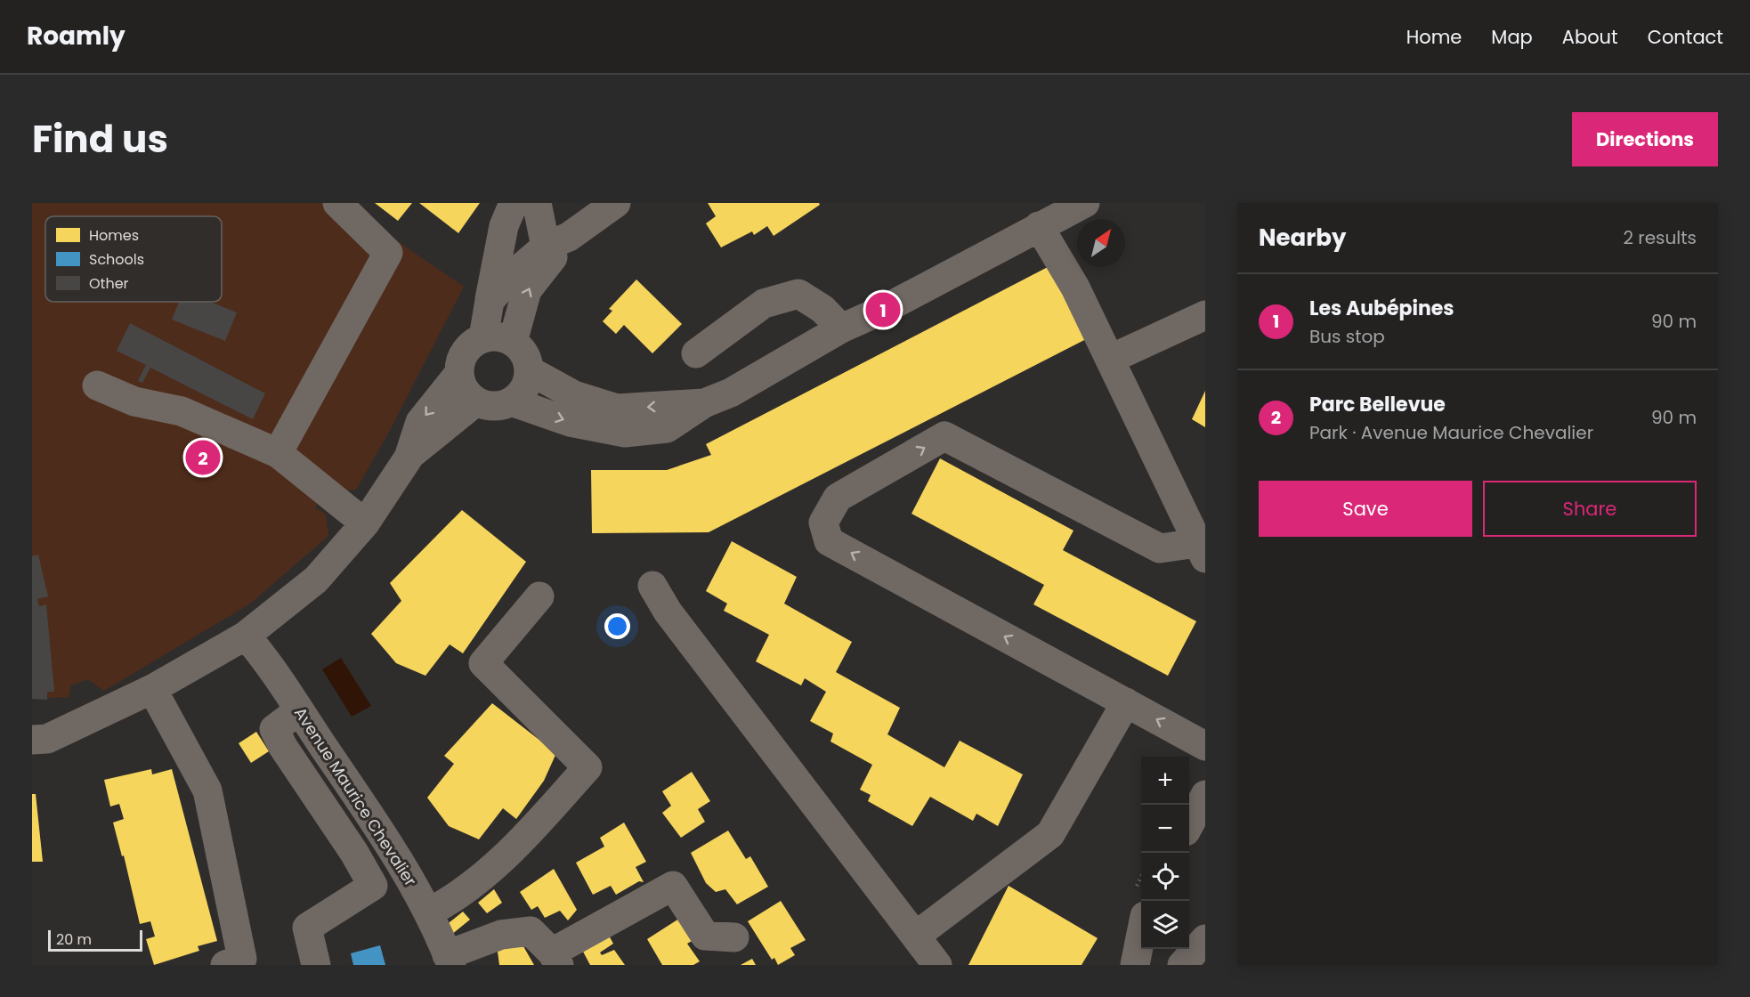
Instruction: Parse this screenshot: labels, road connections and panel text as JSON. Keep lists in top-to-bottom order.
{
  "streets": {
    "street": ["Avenue Maurice Chevalier"]
  },
  "legend": ["Homes", "Schools", "Other"],
  "scale_bar": "20 m",
  "north": "top right",
  "page": {
    "header": "Roamly",
    "nav": [
      "Home",
      "Map",
      "About",
      "Contact"
    ],
    "title": "Find us",
    "buttons": [
      "Directions",
      ["Save", "Share"]
    ],
    "heading": ["Nearby", "2 results"],
    "list": [
      {
        "mark": "1",
        "name": "Les Aubépines",
        "note": "Bus stop",
        "value": "90 m"
      },
      {
        "mark": "2",
        "name": "Parc Bellevue",
        "note": "Park · Avenue Maurice Chevalier",
        "value": "90 m"
      }
    ],
    "pins": ["1", "2"],
    "map_buttons": ["+", "−"],
    "scale": "20 m"
  }
}
